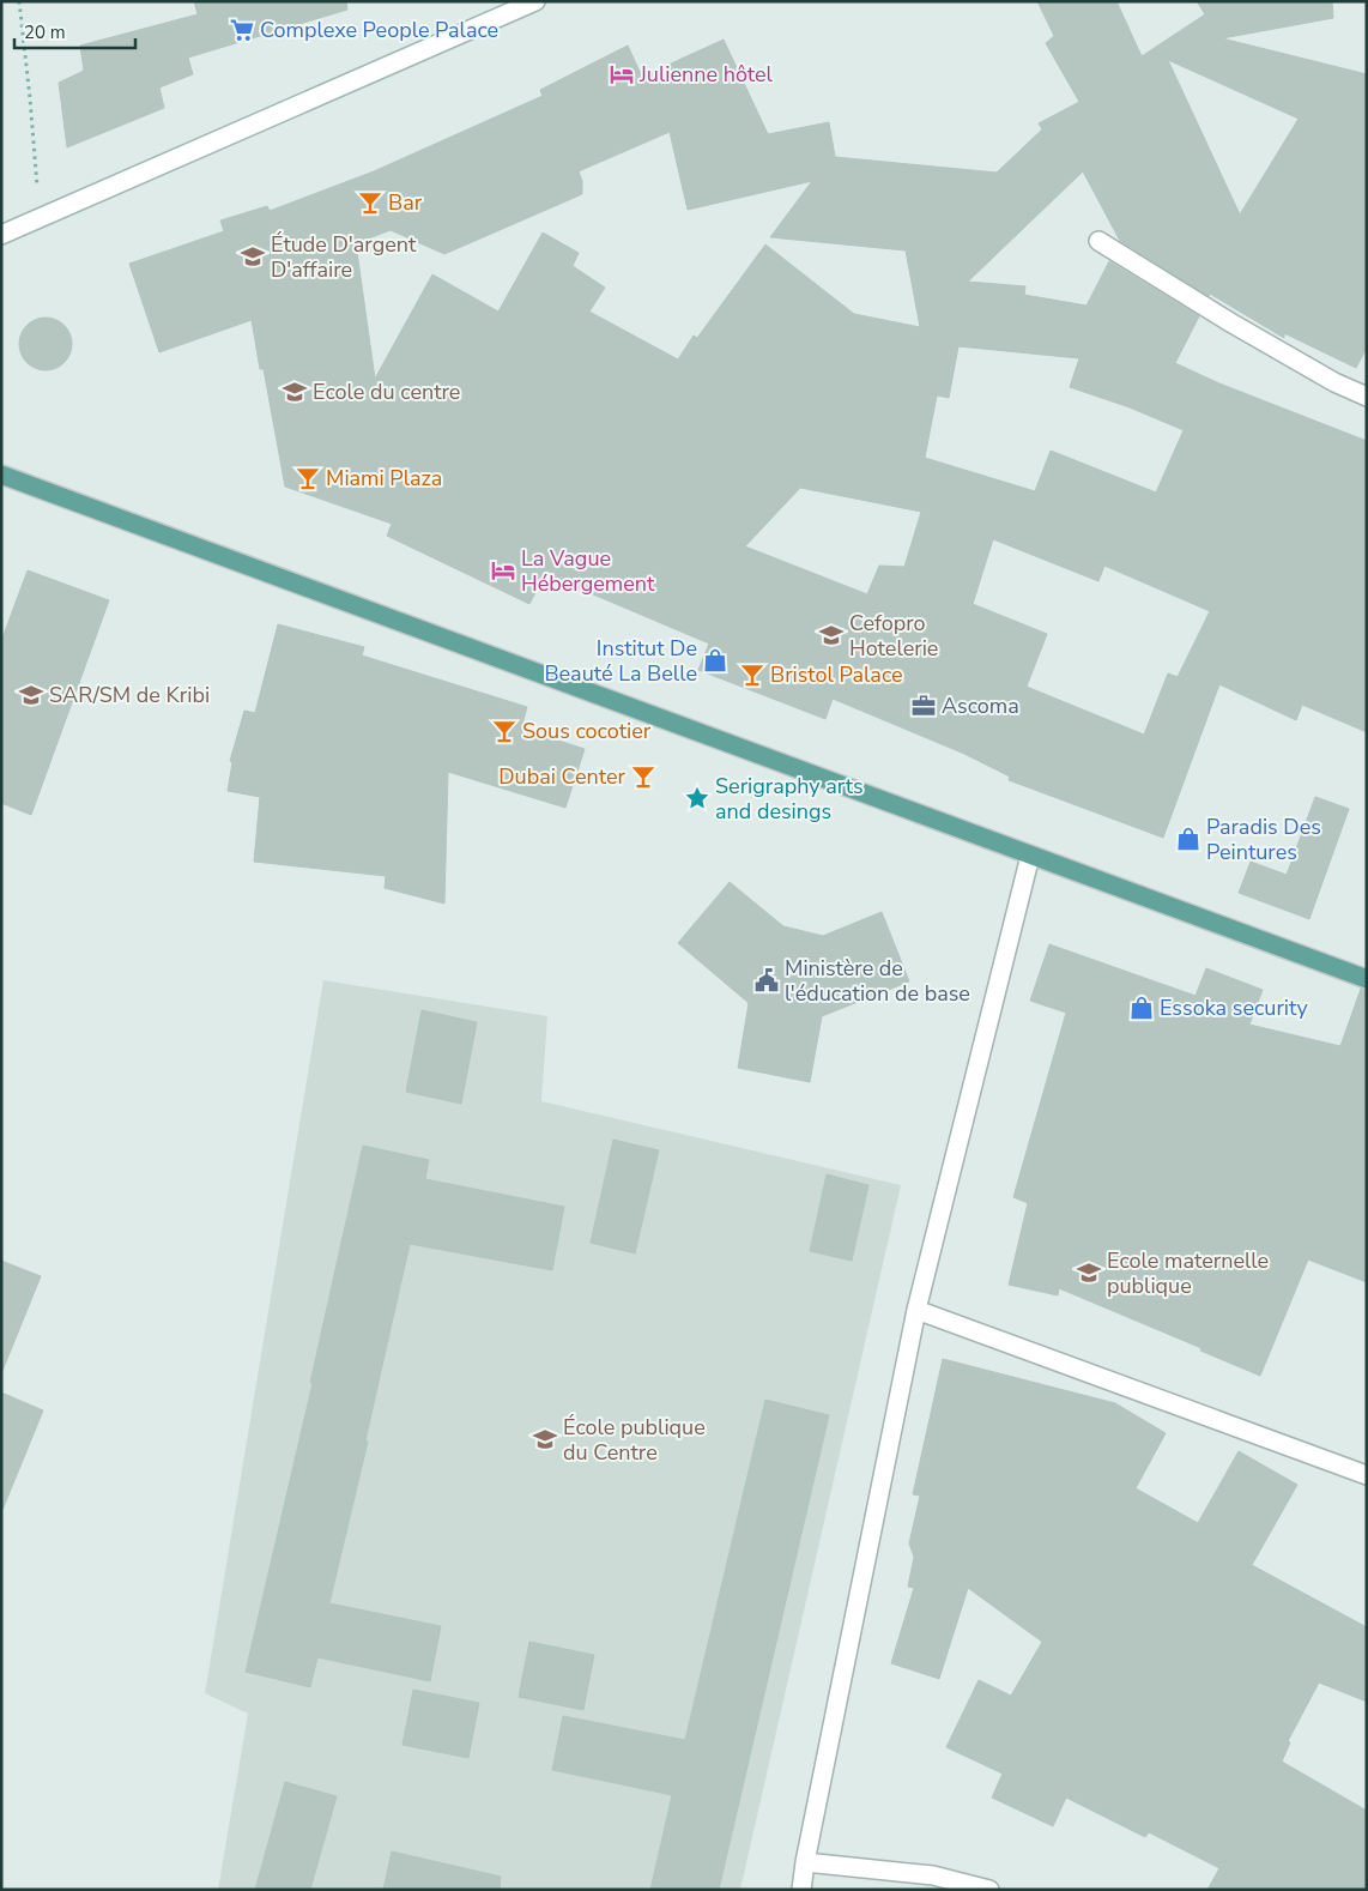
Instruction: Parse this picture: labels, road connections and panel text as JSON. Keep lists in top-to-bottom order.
{
  "places": {
    "supermarket": ["Complexe People Palace"],
    "hotel": ["Julienne hôtel", "La Vague Hébergement"],
    "bar": [
      "Bar",
      "Miami Plaza",
      "Bristol Palace",
      "Sous cocotier",
      "Dubai Center"
    ],
    "school or university": [
      "Étude D'argent D'affaire",
      "Ecole du centre",
      "Cefopro Hotelerie",
      "SAR/SM de Kribi",
      "Ecole maternelle publique",
      "École publique du Centre"
    ],
    "shop": ["Institut De Beauté La Belle", "Paradis Des Peintures", "Essoka security"],
    "office": ["Ascoma"],
    "place": ["Serigraphy arts and desings"],
    "public building": ["Ministère de l'éducation de base"]
  },
  "scale_bar": "20 m"
}
